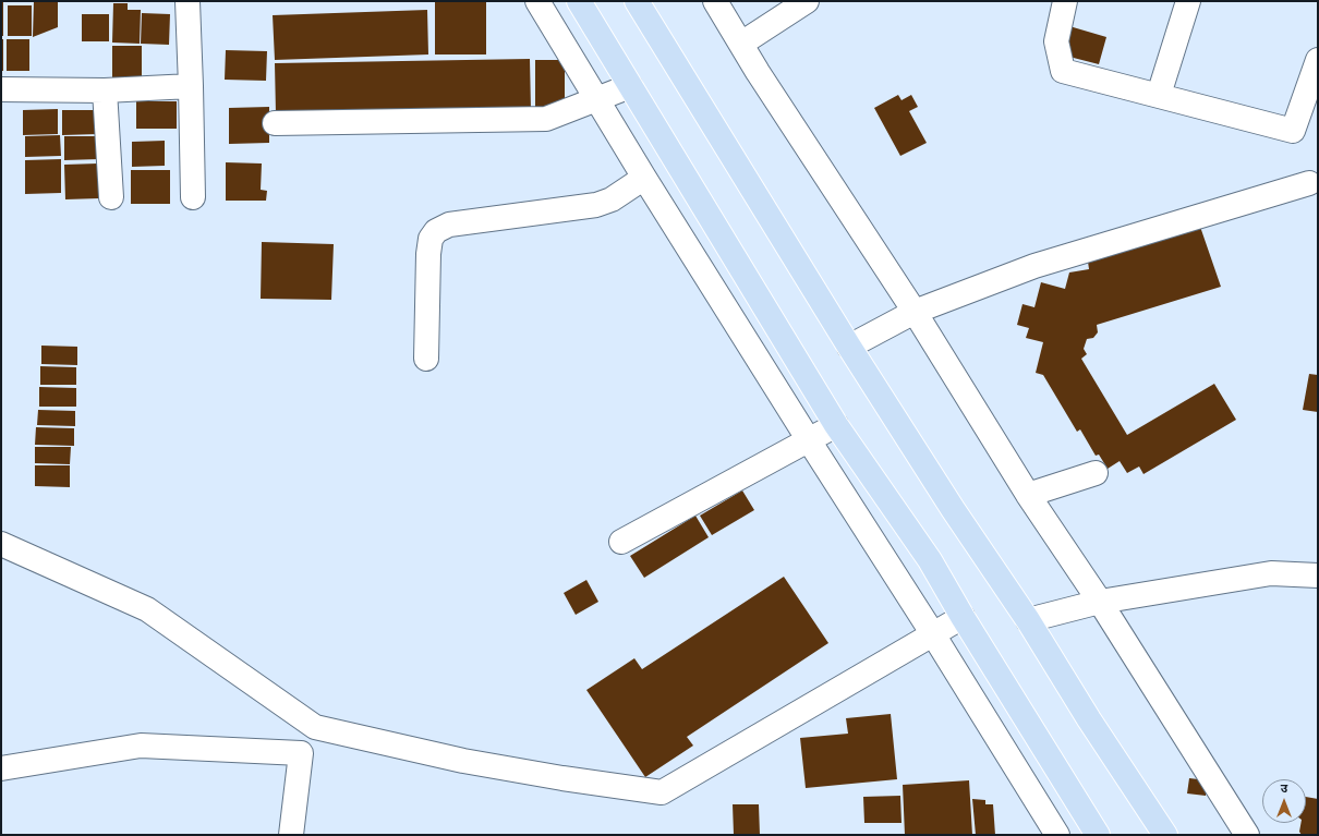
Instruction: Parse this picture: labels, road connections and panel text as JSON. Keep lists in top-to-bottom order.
{
  "north": "top"
}
